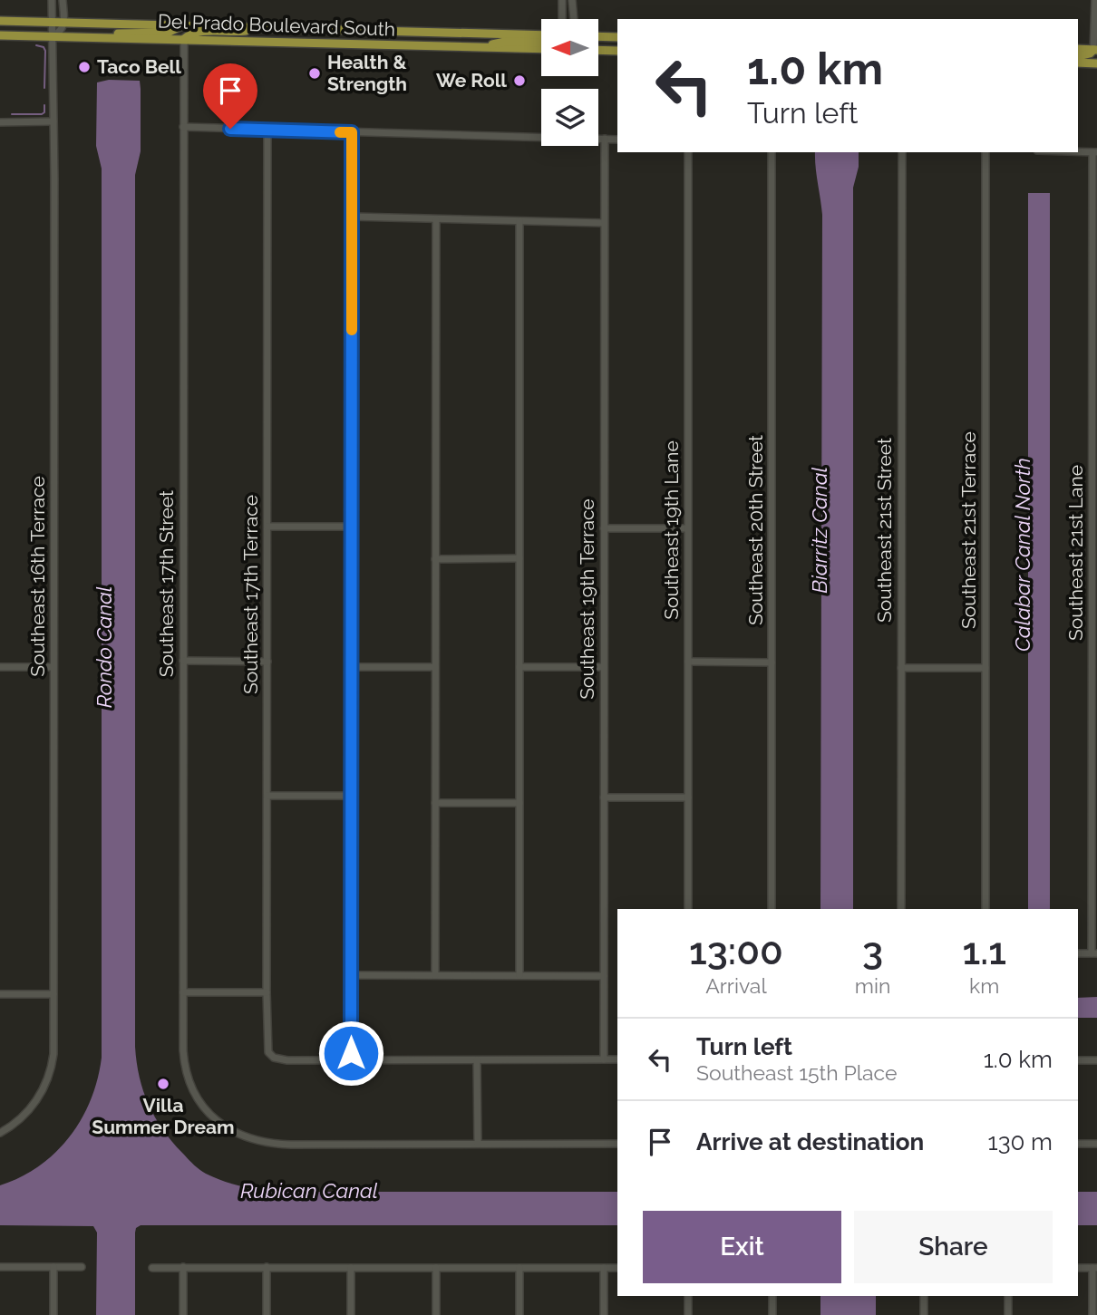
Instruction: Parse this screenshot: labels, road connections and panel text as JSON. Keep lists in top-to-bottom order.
{
  "streets": {
    "main road": ["Del Prado Boulevard South"],
    "street": [
      "Southeast 19th Lane",
      "Southeast 20th Street",
      "Southeast 21st Street",
      "Southeast 21st Terrace",
      "Southeast 21st Lane",
      "Southeast 16th Terrace",
      "Southeast 17th Street",
      "Southeast 17th Terrace",
      "Southeast 19th Terrace"
    ]
  },
  "crossings": [
    ["Del Prado Boulevard South", "Southeast 16th Terrace"],
    ["Del Prado Boulevard South", "Southeast 17th Street"]
  ],
  "water": [
    "Biarritz Canal",
    "Calabar Canal North",
    "Rondo Canal",
    "Rubican Canal"
  ],
  "places": [
    "Taco Bell",
    "Health & Strength",
    "We Roll",
    "Villa Summer Dream"
  ],
  "north": "left",
  "page": {
    "turn": ["1.0 km", "Turn left"],
    "eta": [
      "13:00",
      "Arrival",
      "3",
      "min",
      "1.1",
      "km"
    ],
    "list": [
      {
        "name": "Turn left",
        "note": "Southeast 15th Place",
        "value": "1.0 km"
      },
      {
        "name": "Arrive at destination",
        "value": "130 m"
      }
    ],
    "buttons": ["Exit", "Share"]
  }
}
